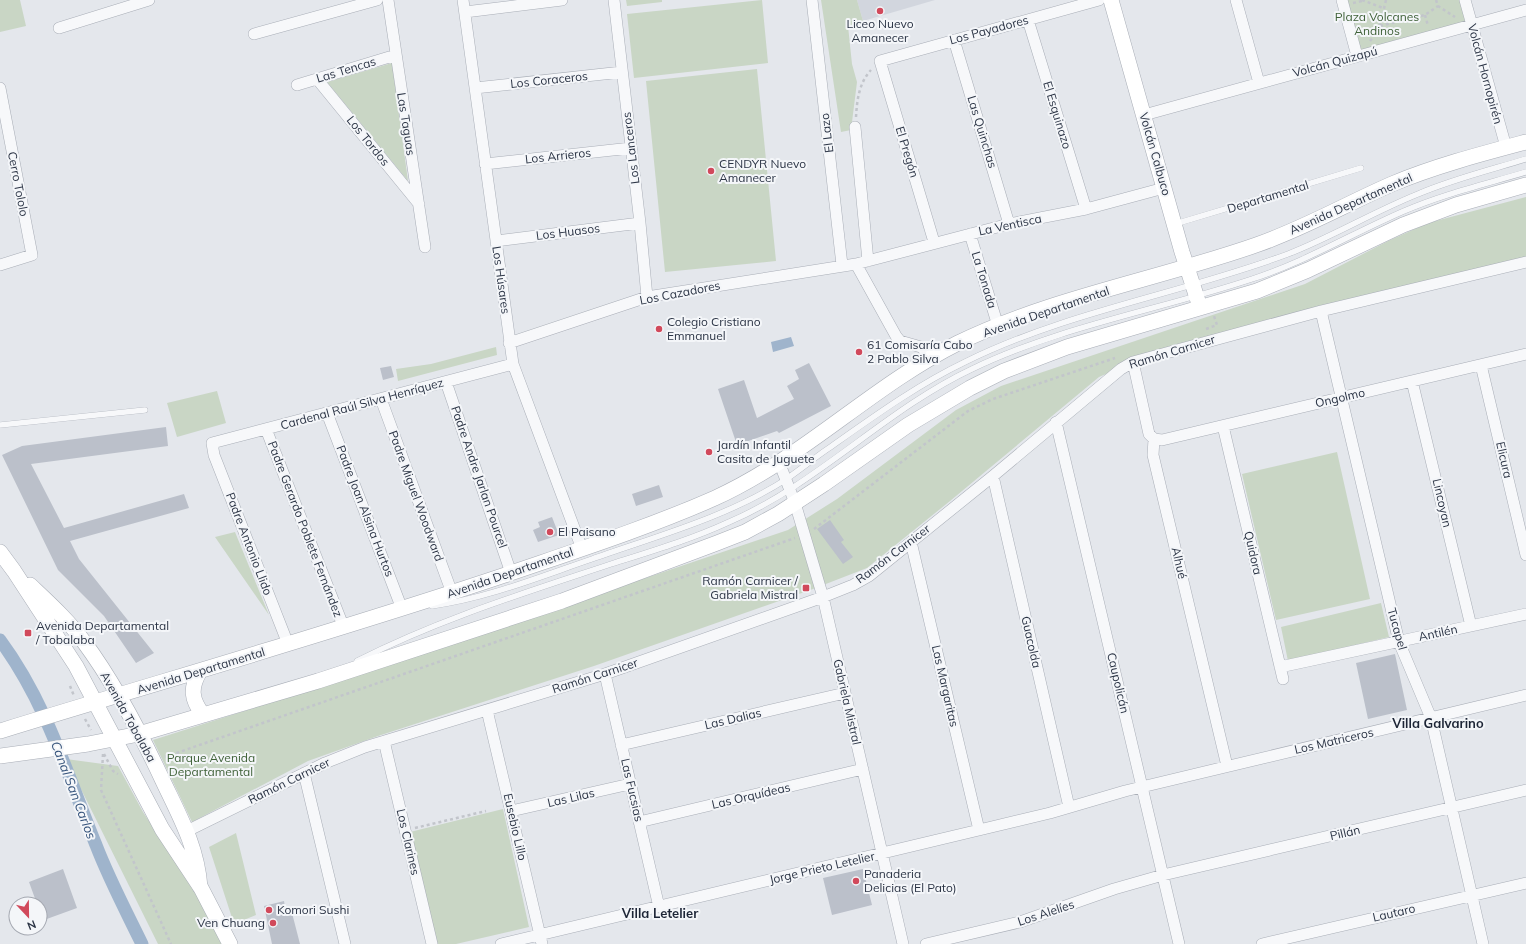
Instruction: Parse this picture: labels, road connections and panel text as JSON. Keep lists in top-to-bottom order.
{
  "streets": {
    "main road": ["Volcán Calbuco", "Avenida Departamental", "Avenida Tobalaba"],
    "street": [
      "Los Payadores",
      "Volcán Quizapú",
      "Las Tencas",
      "Volcán Hornopirén",
      "Los Coraceros",
      "El Esquinazo",
      "Las Taguas",
      "Las Quinchas",
      "El Lazo",
      "Los Tordos",
      "Los Lanceros",
      "El Pregón",
      "Los Arrieros",
      "Cerro Tololo",
      "La Ventisca",
      "Los Huasos",
      "Los Húsares",
      "La Tonada",
      "Los Cazadores",
      "Ramón Carnicer",
      "Ongolmo",
      "Cardenal Raúl Silva Henríquez",
      "Elicura",
      "Padre Andre Jarlan Pourcel",
      "Padre Miguel Woodward",
      "Lincoyan",
      "Padre Joan Alsina Hurtos",
      "Padre Gerardo Poblete Fernández",
      "Padre Antonio Llido",
      "Quidora",
      "Alhué",
      "Tucapel",
      "Antilén",
      "Guacolda",
      "Caupolicán",
      "Las Margaritas",
      "Gabriela Mistral",
      "Las Dalias",
      "Los Matriceros",
      "Las Fucsias",
      "Las Orquídeas",
      "Las Lilas",
      "Eusebio Lillo",
      "Pillán",
      "Los Clarines",
      "Jorge Prieto Letelier",
      "Los Alelíes",
      "Lautaro"
    ],
    "lane": ["Departamental"]
  },
  "crossings": [
    ["Los Payadores", "El Esquinazo"],
    ["Los Payadores", "Las Quinchas"],
    ["Los Payadores", "El Pregón"],
    ["Volcán Quizapú", "Volcán Hornopirén"],
    ["Volcán Quizapú", "Volcán Calbuco"],
    ["Las Tencas", "Las Taguas"],
    ["Las Tencas", "Los Tordos"],
    ["Volcán Hornopirén", "Avenida Departamental"],
    ["Los Coraceros", "Los Lanceros"],
    ["Los Coraceros", "Los Húsares"],
    ["El Esquinazo", "La Ventisca"],
    ["Las Taguas", "Los Tordos"],
    ["Las Quinchas", "La Ventisca"],
    ["El Lazo", "Los Cazadores"],
    ["Los Lanceros", "Los Arrieros"],
    ["Los Lanceros", "Los Huasos"],
    ["Los Lanceros", "Los Cazadores"],
    ["El Pregón", "La Ventisca"],
    ["Volcán Calbuco", "Departamental"],
    ["Volcán Calbuco", "Avenida Departamental"],
    ["Volcán Calbuco", "La Ventisca"],
    ["Los Arrieros", "Los Húsares"],
    ["Avenida Departamental", "Los Húsares"],
    ["Avenida Departamental", "La Tonada"],
    ["Avenida Departamental", "Padre Andre Jarlan Pourcel"],
    ["Avenida Departamental", "Padre Miguel Woodward"],
    ["Avenida Departamental", "Padre Joan Alsina Hurtos"],
    ["Avenida Departamental", "Padre Gerardo Poblete Fernández"],
    ["Avenida Departamental", "Padre Antonio Llido"],
    ["Avenida Departamental", "Gabriela Mistral"],
    ["Avenida Departamental", "Avenida Tobalaba"],
    ["La Ventisca", "La Tonada"],
    ["La Ventisca", "Los Cazadores"],
    ["Los Huasos", "Los Húsares"],
    ["Los Húsares", "Los Cazadores"],
    ["Los Húsares", "Cardenal Raúl Silva Henríquez"],
    ["Ramón Carnicer", "Alhué"],
    ["Ramón Carnicer", "Tucapel"],
    ["Ramón Carnicer", "Guacolda"],
    ["Ramón Carnicer", "Caupolicán"],
    ["Ramón Carnicer", "Las Margaritas"],
    ["Ramón Carnicer", "Gabriela Mistral"],
    ["Ramón Carnicer", "Avenida Tobalaba"],
    ["Ramón Carnicer", "Las Fucsias"],
    ["Ramón Carnicer", "Eusebio Lillo"],
    ["Ramón Carnicer", "Los Clarines"],
    ["Ongolmo", "Elicura"],
    ["Ongolmo", "Lincoyan"],
    ["Ongolmo", "Quidora"],
    ["Ongolmo", "Alhué"],
    ["Ongolmo", "Tucapel"],
    ["Cardenal Raúl Silva Henríquez", "Padre Andre Jarlan Pourcel"],
    ["Cardenal Raúl Silva Henríquez", "Padre Miguel Woodward"],
    ["Cardenal Raúl Silva Henríquez", "Padre Joan Alsina Hurtos"],
    ["Cardenal Raúl Silva Henríquez", "Padre Gerardo Poblete Fernández"],
    ["Cardenal Raúl Silva Henríquez", "Padre Antonio Llido"],
    ["Lincoyan", "Antilén"],
    ["Quidora", "Antilén"],
    ["Alhué", "Los Matriceros"],
    ["Tucapel", "Antilén"],
    ["Tucapel", "Los Matriceros"],
    ["Tucapel", "Pillán"],
    ["Tucapel", "Lautaro"],
    ["Guacolda", "Jorge Prieto Letelier"],
    ["Caupolicán", "Los Matriceros"],
    ["Caupolicán", "Pillán"],
    ["Caupolicán", "Jorge Prieto Letelier"],
    ["Caupolicán", "Los Alelíes"],
    ["Las Margaritas", "Jorge Prieto Letelier"],
    ["Gabriela Mistral", "Las Dalias"],
    ["Gabriela Mistral", "Las Orquídeas"],
    ["Gabriela Mistral", "Jorge Prieto Letelier"],
    ["Las Dalias", "Las Fucsias"],
    ["Los Matriceros", "Jorge Prieto Letelier"],
    ["Las Fucsias", "Las Orquídeas"],
    ["Las Fucsias", "Las Lilas"],
    ["Las Fucsias", "Jorge Prieto Letelier"],
    ["Las Lilas", "Eusebio Lillo"],
    ["Eusebio Lillo", "Jorge Prieto Letelier"],
    ["Pillán", "Los Alelíes"]
  ],
  "districts": ["Villa Galvarino", "Villa Letelier"],
  "water": ["Canal San Carlos"],
  "parks": ["Plaza Volcanes Andinos", "Parque Avenida Departamental"],
  "places": {
    "other": [
      "Liceo Nuevo Amanecer",
      "CENDYR Nuevo Amanecer",
      "Colegio Cristiano Emmanuel",
      "61 Comisaría Cabo 2 Pablo Silva",
      "Jardín Infantil Casita de Juguete",
      "El Paisano",
      "Panaderia Delicias (El Pato)",
      "Komori Sushi",
      "Ven Chuang"
    ],
    "transit": ["Ramón Carnicer / Gabriela Mistral", "Avenida Departamental / Tobalaba"]
  },
  "north": "bottom"
}
